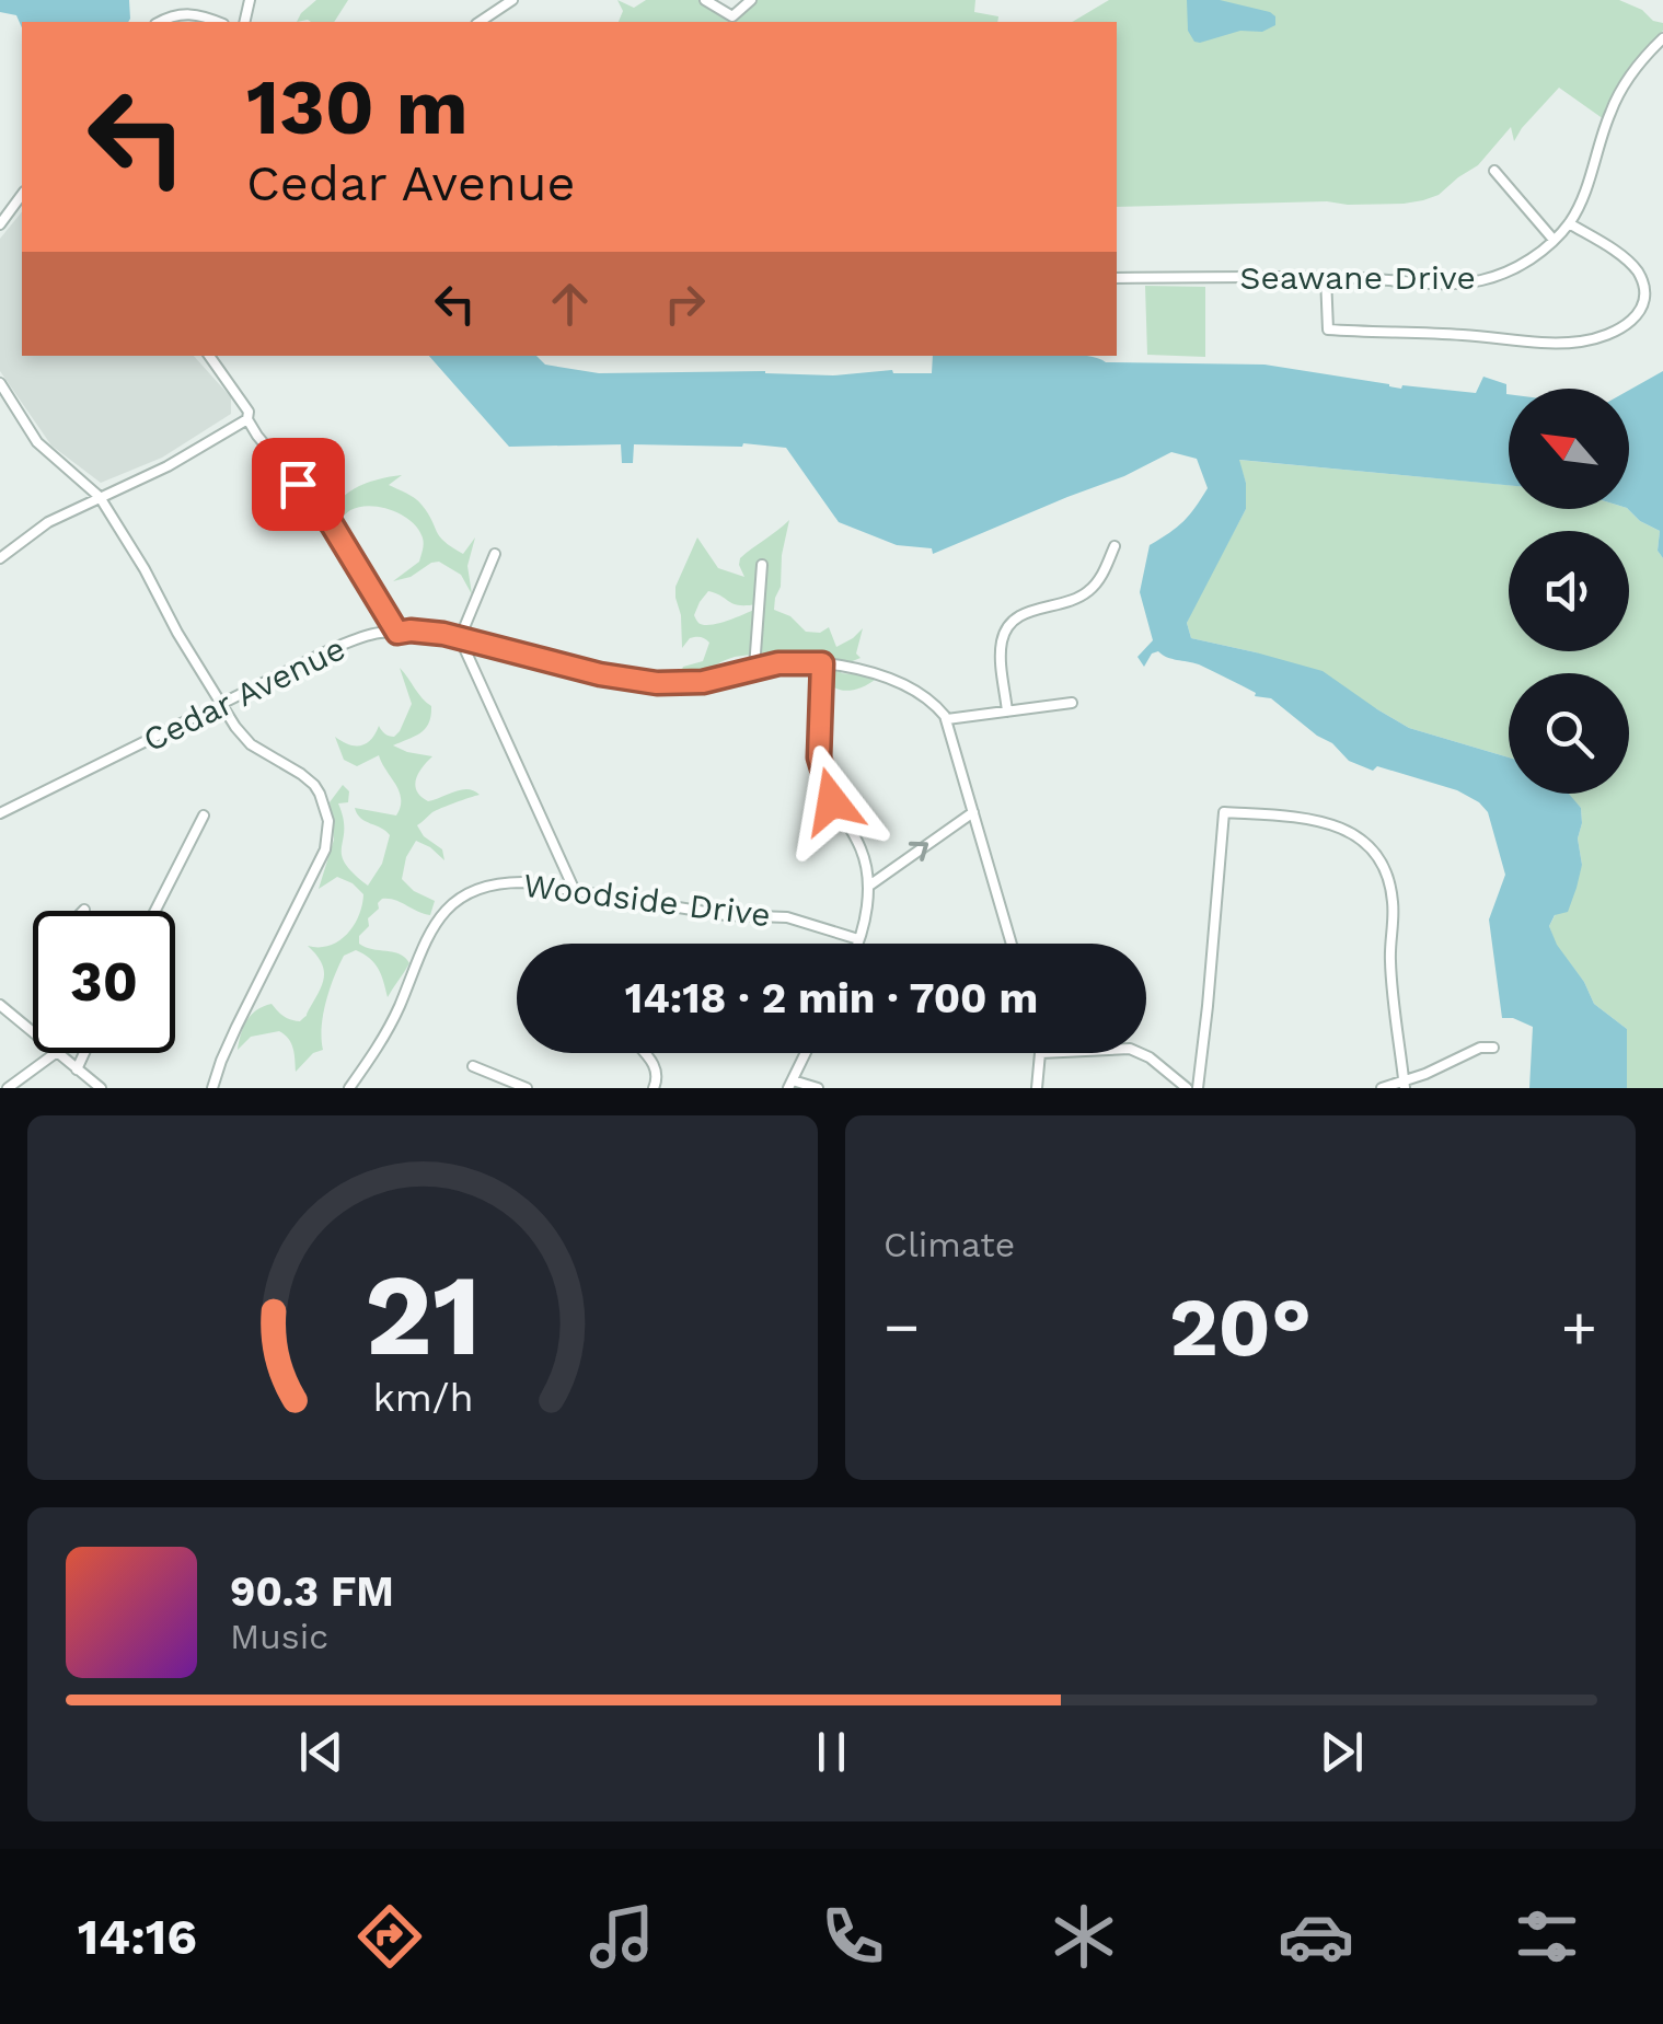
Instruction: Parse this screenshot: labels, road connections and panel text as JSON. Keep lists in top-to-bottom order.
{
  "streets": {
    "street": ["Seawane Drive", "Cedar Avenue", "Woodside Drive"]
  },
  "north": "top left",
  "page": {
    "turn": ["130 m", "Cedar Avenue"],
    "limit": "30",
    "trip": "14:18 · 2 min · 700 m",
    "tile": "Climate",
    "heat": ["−", "20°", "+"],
    "song": ["90.3 FM", "Music"],
    "tabs": "14:16",
    "gauge": ["21", "km/h"]
  }
}
